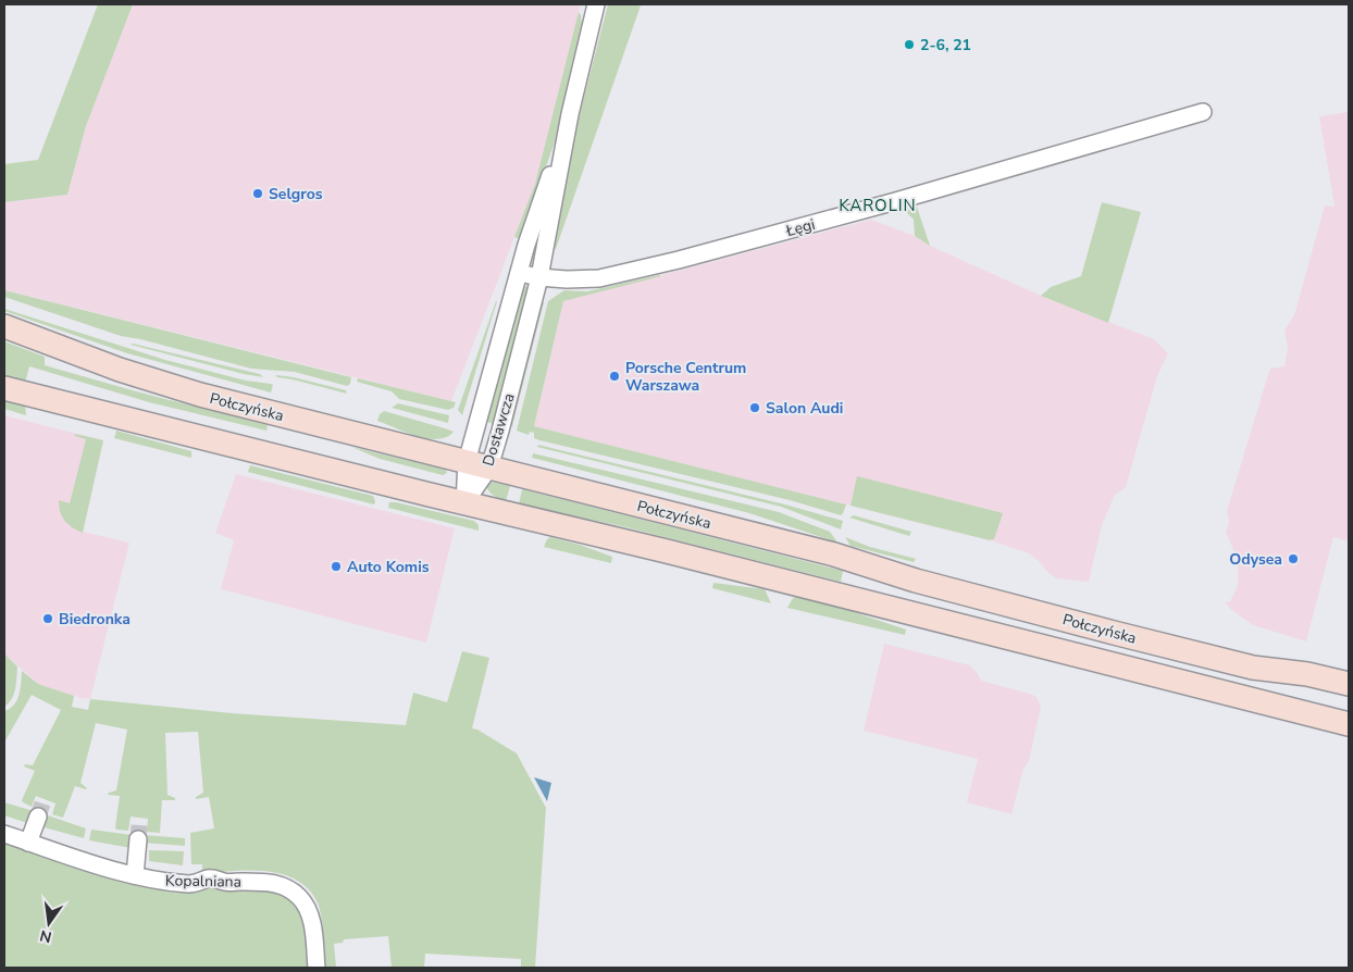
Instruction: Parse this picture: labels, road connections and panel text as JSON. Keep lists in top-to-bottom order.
{
  "streets": {
    "main road": ["Połczyńska"],
    "street": ["Łęgi", "Dostawcza", "Kopalniana"]
  },
  "crossings": [
    ["Łęgi", "Dostawcza"],
    ["Połczyńska", "Dostawcza"]
  ],
  "districts": ["KAROLIN"],
  "places": [
    "2-6, 21",
    "Selgros",
    "Porsche Centrum Warszawa",
    "Salon Audi",
    "Odysea",
    "Auto Komis",
    "Biedronka"
  ],
  "north": "bottom"
}
